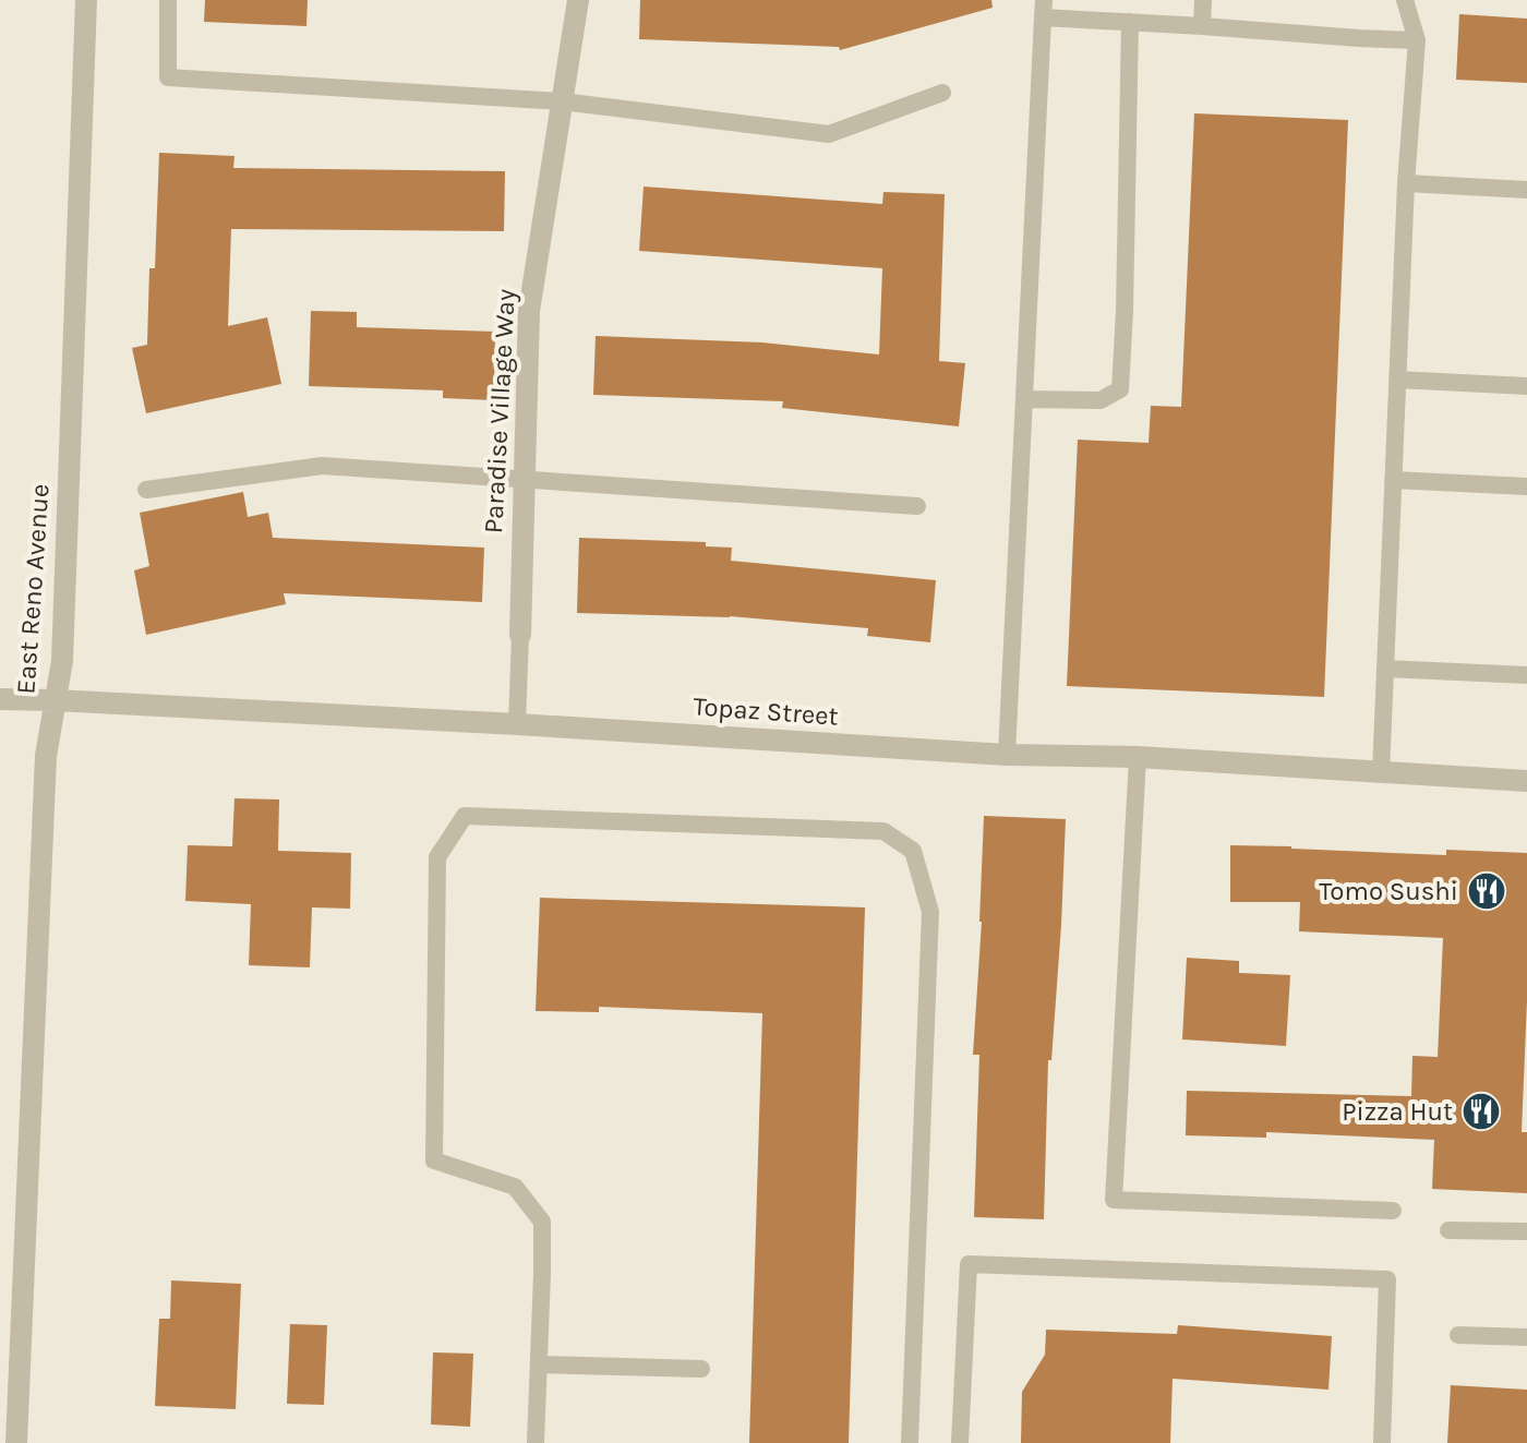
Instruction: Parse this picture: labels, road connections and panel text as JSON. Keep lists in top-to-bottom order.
{
  "streets": {
    "street": ["Paradise Village Way", "East Reno Avenue", "Topaz Street"]
  },
  "crossings": [
    ["Paradise Village Way", "Topaz Street"],
    ["East Reno Avenue", "Topaz Street"]
  ],
  "places": {
    "restaurant": ["Tomo Sushi", "Pizza Hut"]
  }
}
